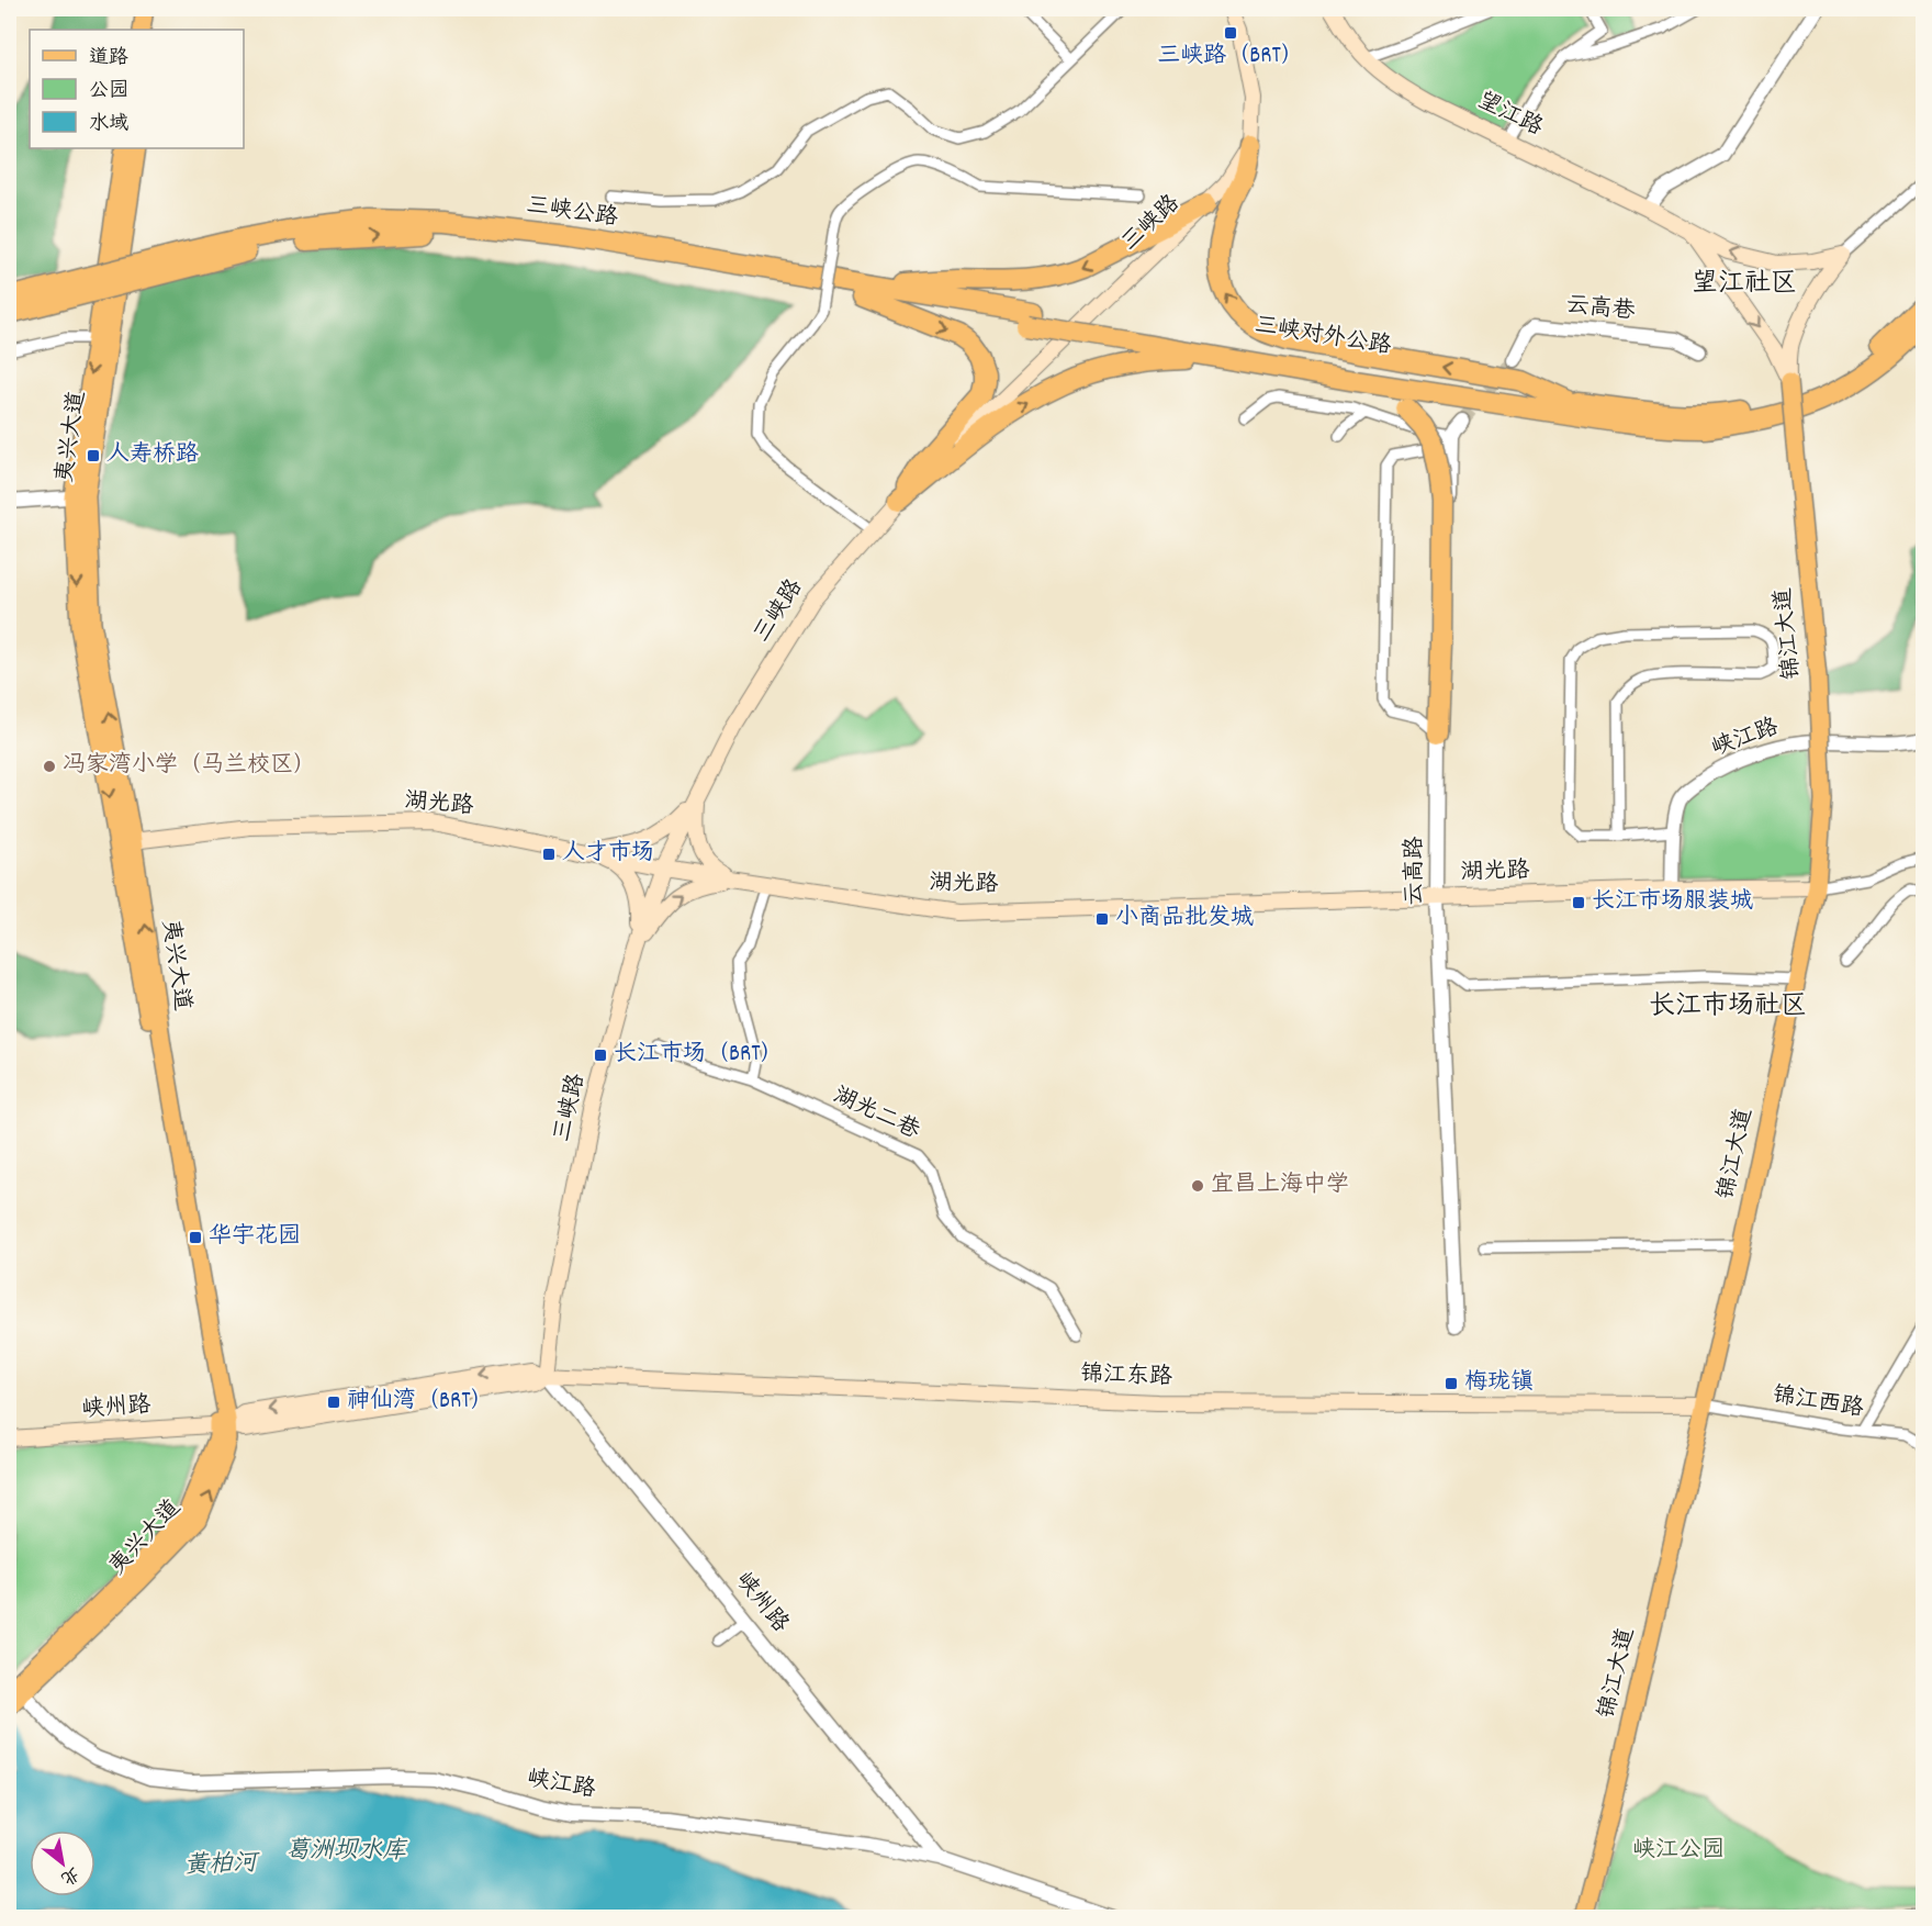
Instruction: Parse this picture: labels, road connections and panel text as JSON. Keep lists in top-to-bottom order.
{
  "streets": {
    "highway": ["三峡公路", "三峡对外公路"],
    "main road": [
      "望江路",
      "三峡路",
      "夷兴大道",
      "锦江大道",
      "湖光路",
      "锦江东路",
      "峡州路"
    ],
    "street": [
      "云高巷",
      "峡江路",
      "云高路",
      "湖光二巷",
      "锦江西路"
    ]
  },
  "crossings": [
    ["三峡公路", "三峡对外公路"],
    ["三峡路", "湖光路"],
    ["三峡路", "锦江东路"],
    ["三峡路", "峡州路"],
    ["夷兴大道", "峡江路"],
    ["夷兴大道", "湖光路"],
    ["夷兴大道", "峡州路"],
    ["锦江大道", "湖光路"],
    ["锦江大道", "锦江东路"],
    ["锦江大道", "锦江西路"],
    ["峡江路", "湖光路"],
    ["峡江路", "峡州路"],
    ["湖光路", "云高路"],
    ["锦江东路", "锦江西路"],
    ["锦江东路", "峡州路"]
  ],
  "districts": ["望江社区", "长江市场社区"],
  "water": ["葛洲坝水库", "黄柏河"],
  "parks": ["峡江公园"],
  "places": {
    "transit": [
      "三峡路（BRT）",
      "人寿桥路",
      "人才市场",
      "长江市场服装城",
      "小商品批发城",
      "长江市场（BRT）",
      "华宇花园",
      "梅珑镇",
      "神仙湾（BRT）"
    ],
    "other": ["冯家湾小学（马兰校区）", "宜昌上海中学"]
  },
  "legend": ["道路", "公园", "水域"],
  "north": "bottom right"
}
